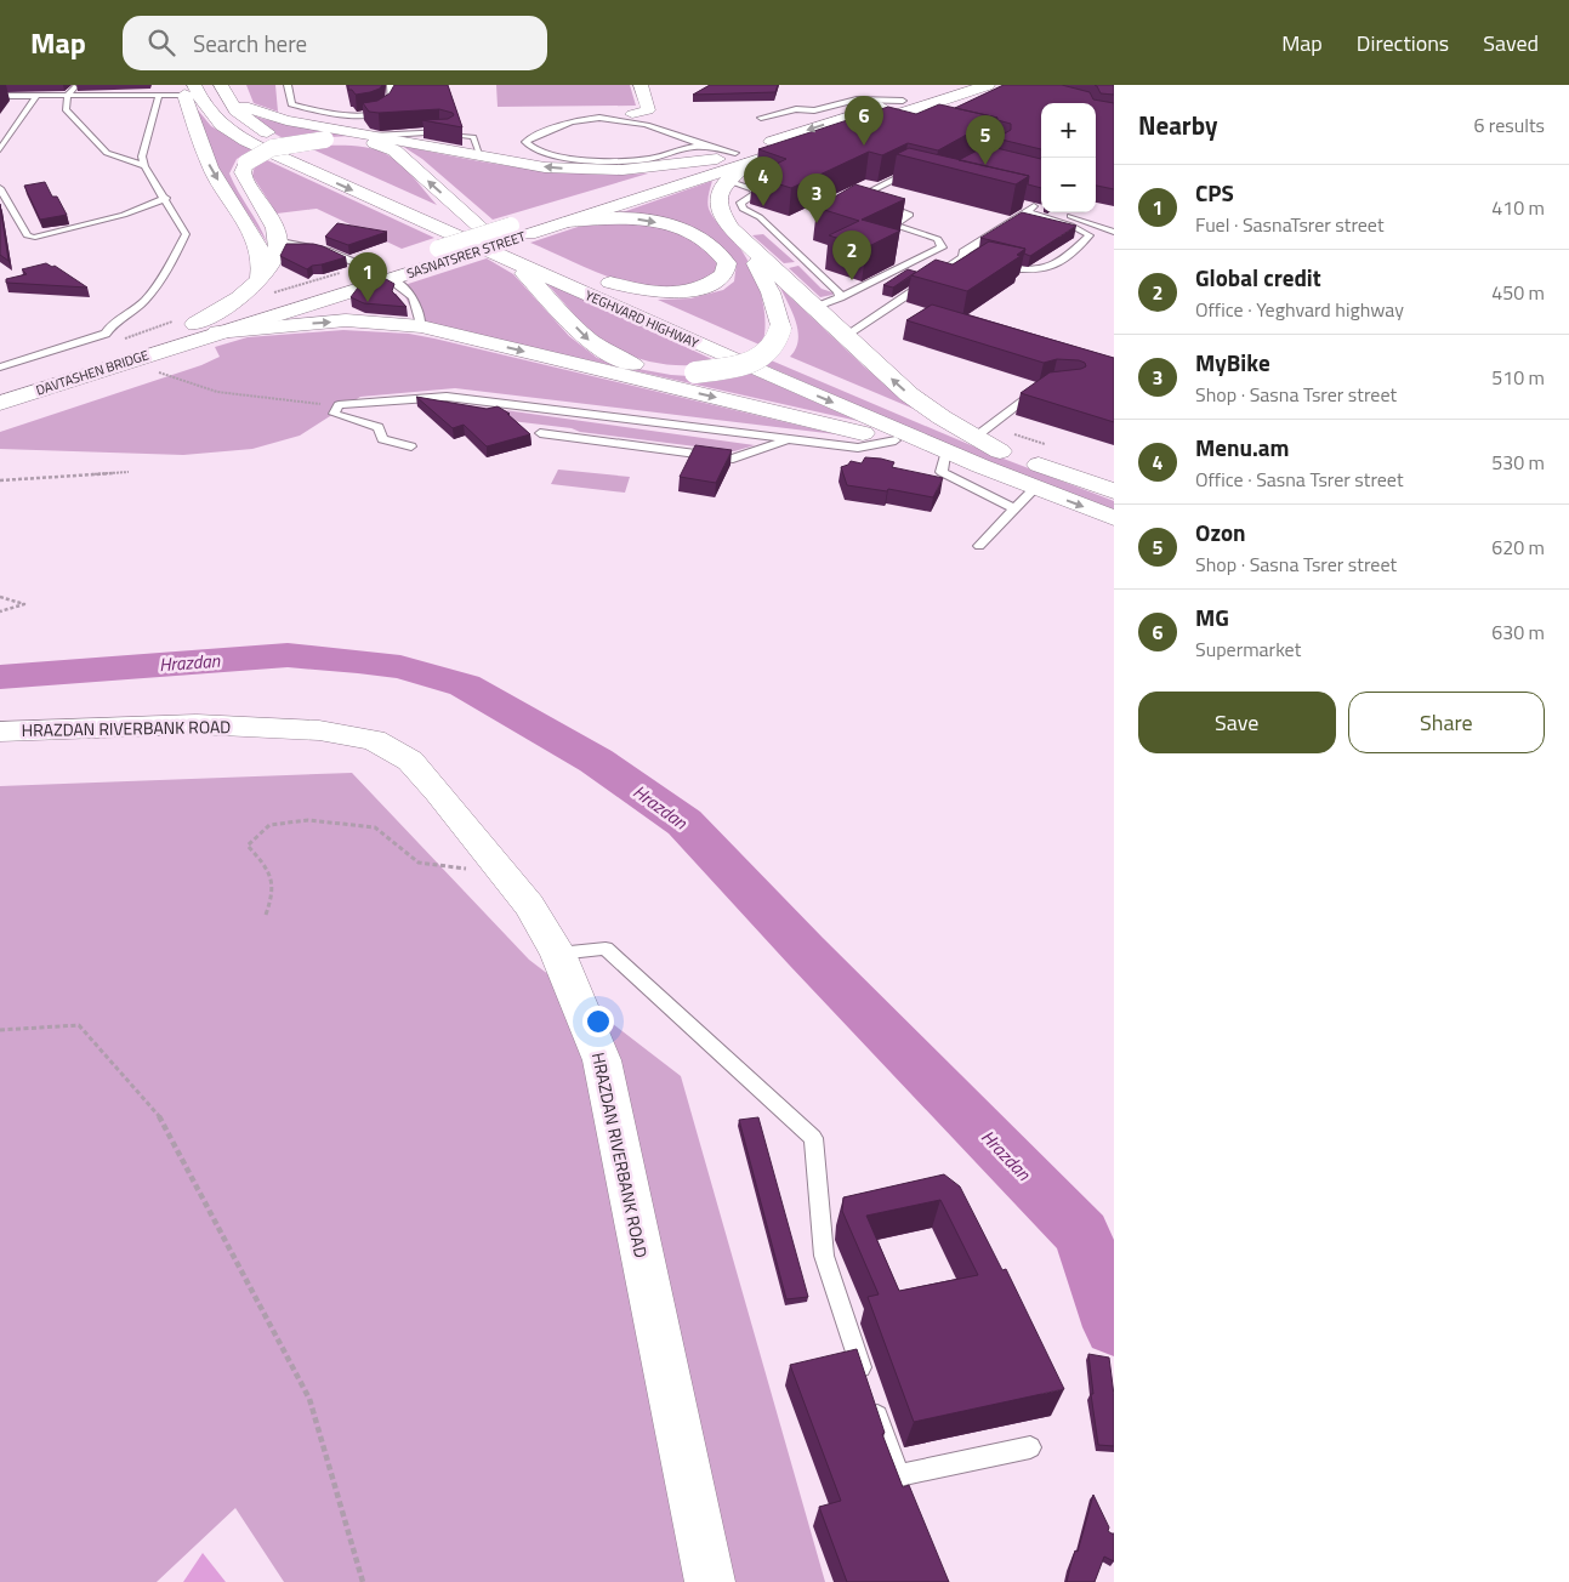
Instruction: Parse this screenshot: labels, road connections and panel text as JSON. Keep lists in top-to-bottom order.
{
  "streets": {
    "main road": [
      "SASNATSRER STREET",
      "YEGHVARD HIGHWAY",
      "DAVTASHEN BRIDGE",
      "HRAZDAN RIVERBANK ROAD"
    ]
  },
  "crossings": [
    ["SASNATSRER STREET", "DAVTASHEN BRIDGE"]
  ],
  "water": ["Hrazdan"],
  "page": {
    "header": "Map",
    "search": "Search here",
    "nav": ["Map", "Directions", "Saved"],
    "heading": ["Nearby", "6 results"],
    "pins": [
      "6",
      "5",
      "4",
      "3",
      "2",
      "1"
    ],
    "map_buttons": ["+", "−"],
    "list": [
      {
        "mark": "1",
        "name": "CPS",
        "note": "Fuel · SasnaTsrer street",
        "value": "410 m"
      },
      {
        "mark": "2",
        "name": "Global credit",
        "note": "Office · Yeghvard highway",
        "value": "450 m"
      },
      {
        "mark": "3",
        "name": "MyBike",
        "note": "Shop · Sasna Tsrer street",
        "value": "510 m"
      },
      {
        "mark": "4",
        "name": "Menu.am",
        "note": "Office · Sasna Tsrer street",
        "value": "530 m"
      },
      {
        "mark": "5",
        "name": "Ozon",
        "note": "Shop · Sasna Tsrer street",
        "value": "620 m"
      },
      {
        "mark": "6",
        "name": "MG",
        "note": "Supermarket",
        "value": "630 m"
      }
    ],
    "buttons": ["Save", "Share"]
  }
}
